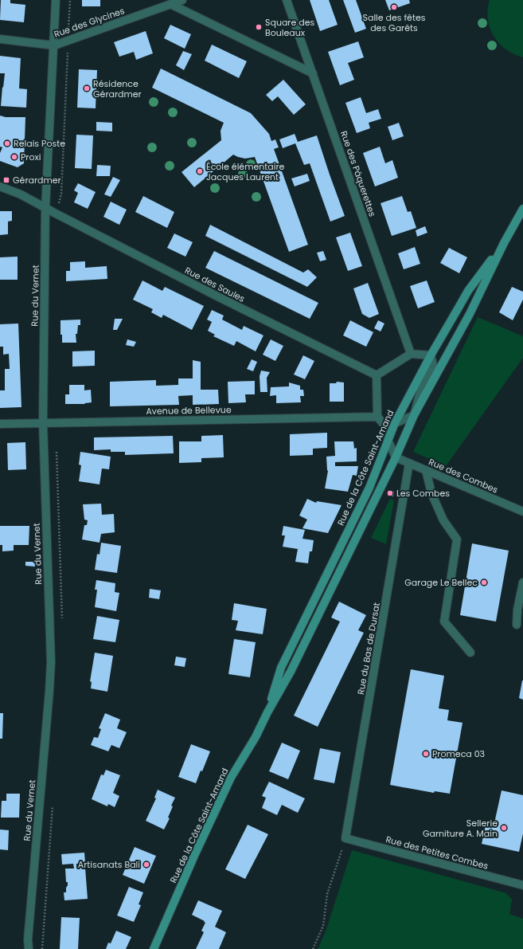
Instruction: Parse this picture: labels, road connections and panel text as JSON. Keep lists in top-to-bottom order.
{
  "streets": {
    "main road": ["Rue de la Côte Saint-Amand"],
    "street": [
      "Rue des Glycines",
      "Rue des Pâquerettes",
      "Rue des Saules",
      "Rue du Vernet",
      "Avenue de Bellevue",
      "Rue des Combes",
      "Rue du Bas de Dursat",
      "Rue des Petites Combes"
    ]
  },
  "crossings": [
    ["Rue des Glycines", "Rue du Vernet"],
    ["Rue des Saules", "Rue du Vernet"],
    ["Rue du Vernet", "Avenue de Bellevue"],
    ["Rue de la Côte Saint-Amand", "Rue des Combes"],
    ["Rue des Combes", "Rue du Bas de Dursat"],
    ["Rue du Bas de Dursat", "Rue des Petites Combes"]
  ],
  "places": {
    "other": [
      "Salle des fêtes des Garêts",
      "Square des Bouleaux",
      "Résidence Gérardmer",
      "Relais Poste",
      "Proxi",
      "École élémentaire Jacques Laurent",
      "Les Combes",
      "Garage Le Bellec",
      "Promeca 03",
      "Sellerie Garniture A. Main",
      "Artisanats Bali"
    ],
    "transit": ["Gérardmer"]
  }
}
